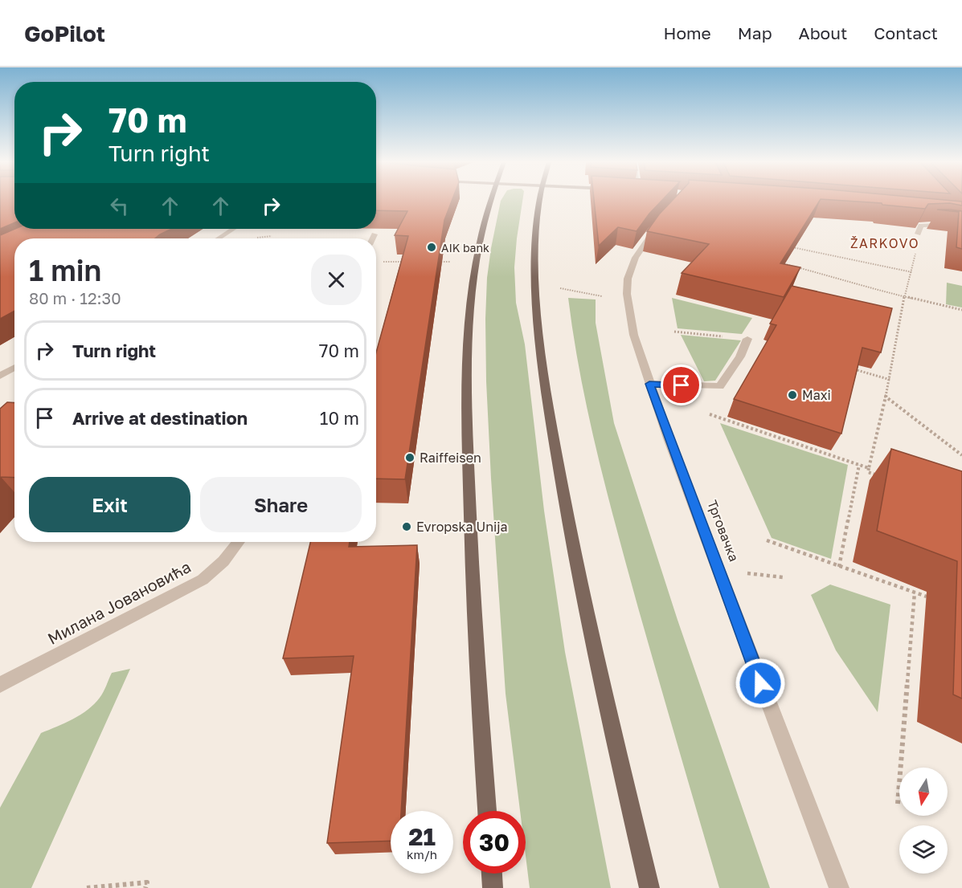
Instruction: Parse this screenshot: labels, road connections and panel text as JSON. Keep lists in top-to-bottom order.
{
  "streets": {
    "street": ["Трговачка", "Милана Јовановића"]
  },
  "districts": ["ŽARKOVO"],
  "places": [
    "AIK bank",
    "Maxi",
    "Raiffeisen",
    "Evropska Unija"
  ],
  "north": "bottom",
  "page": {
    "header": "GoPilot",
    "nav": [
      "Home",
      "Map",
      "About",
      "Contact"
    ],
    "turn": ["70 m", "Turn right"],
    "heading": ["1 min", "80 m · 12:30"],
    "list": [
      {
        "name": "Turn right",
        "value": "70 m"
      },
      {
        "name": "Arrive at destination",
        "value": "10 m"
      }
    ],
    "buttons": ["Exit", "Share"],
    "speed": "21 km/h",
    "limit": "30"
  }
}
